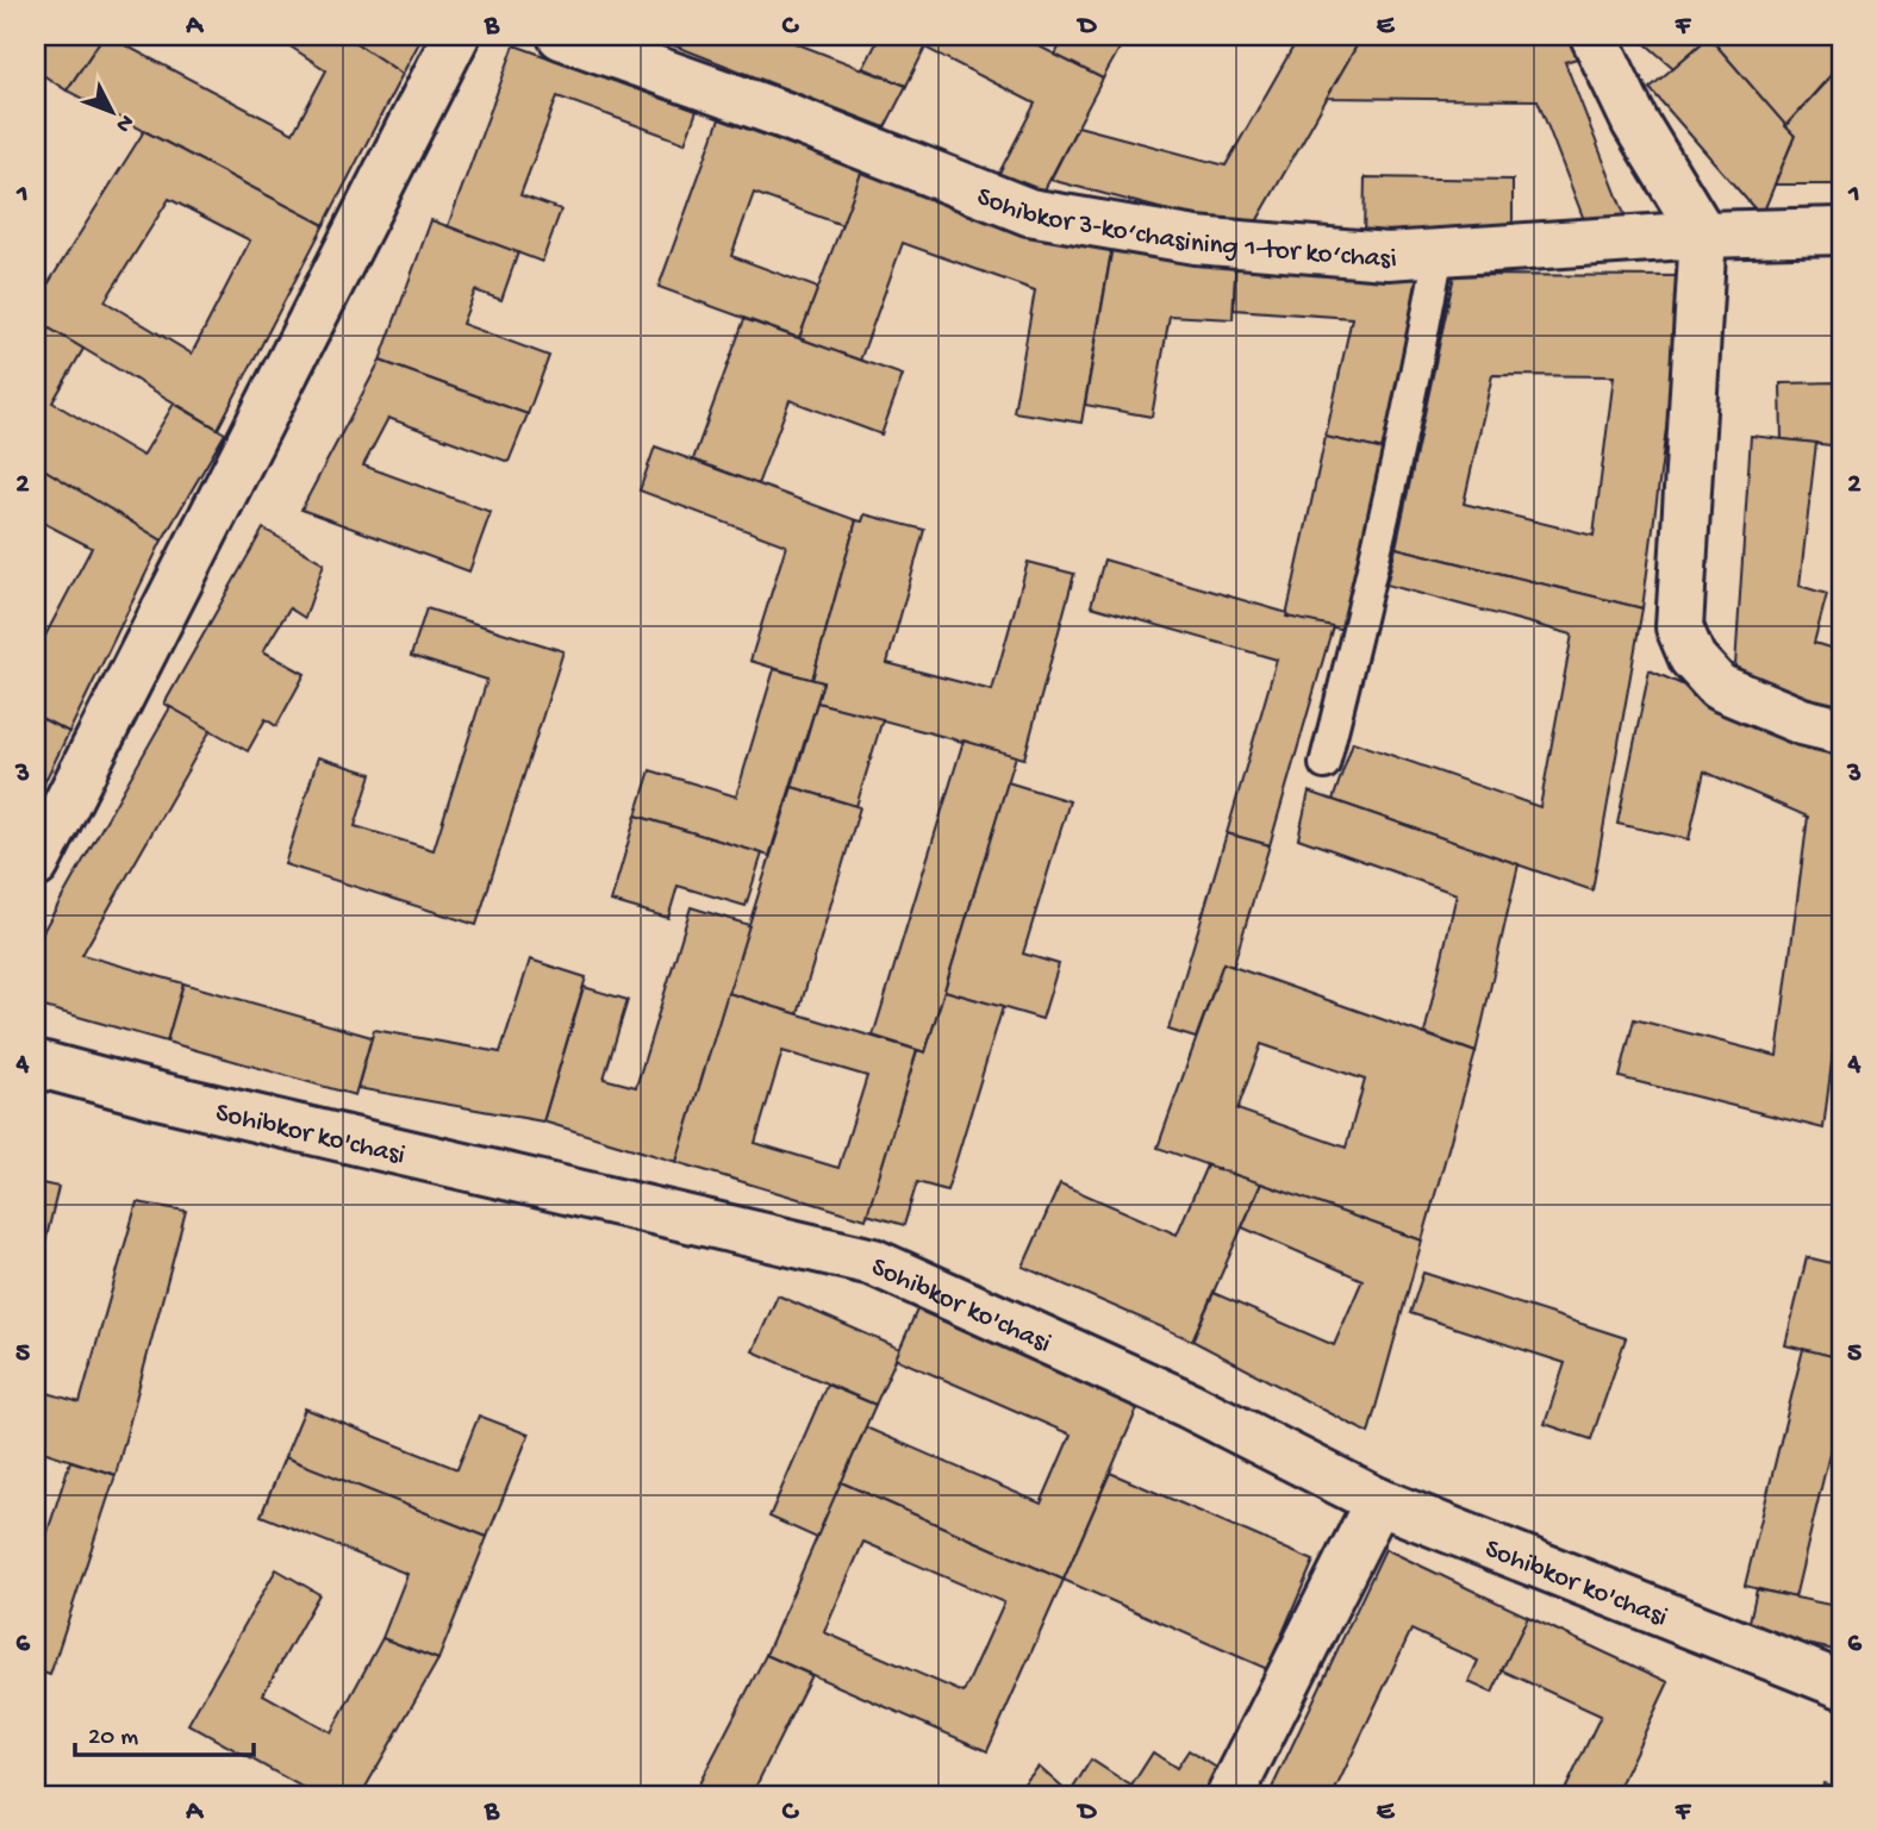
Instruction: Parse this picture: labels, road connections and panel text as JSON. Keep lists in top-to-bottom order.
{
  "streets": {
    "street": ["Sohibkor 3-ko‘chasining 1-tor ko‘chasi", "Sohibkor ko'chasi"]
  },
  "scale_bar": "20 m",
  "north": "bottom right",
  "grid": {
    "columns": [
      "A",
      "B",
      "C",
      "D",
      "E",
      "F"
    ],
    "rows": [
      "1",
      "2",
      "3",
      "4",
      "5",
      "6"
    ]
  }
}
